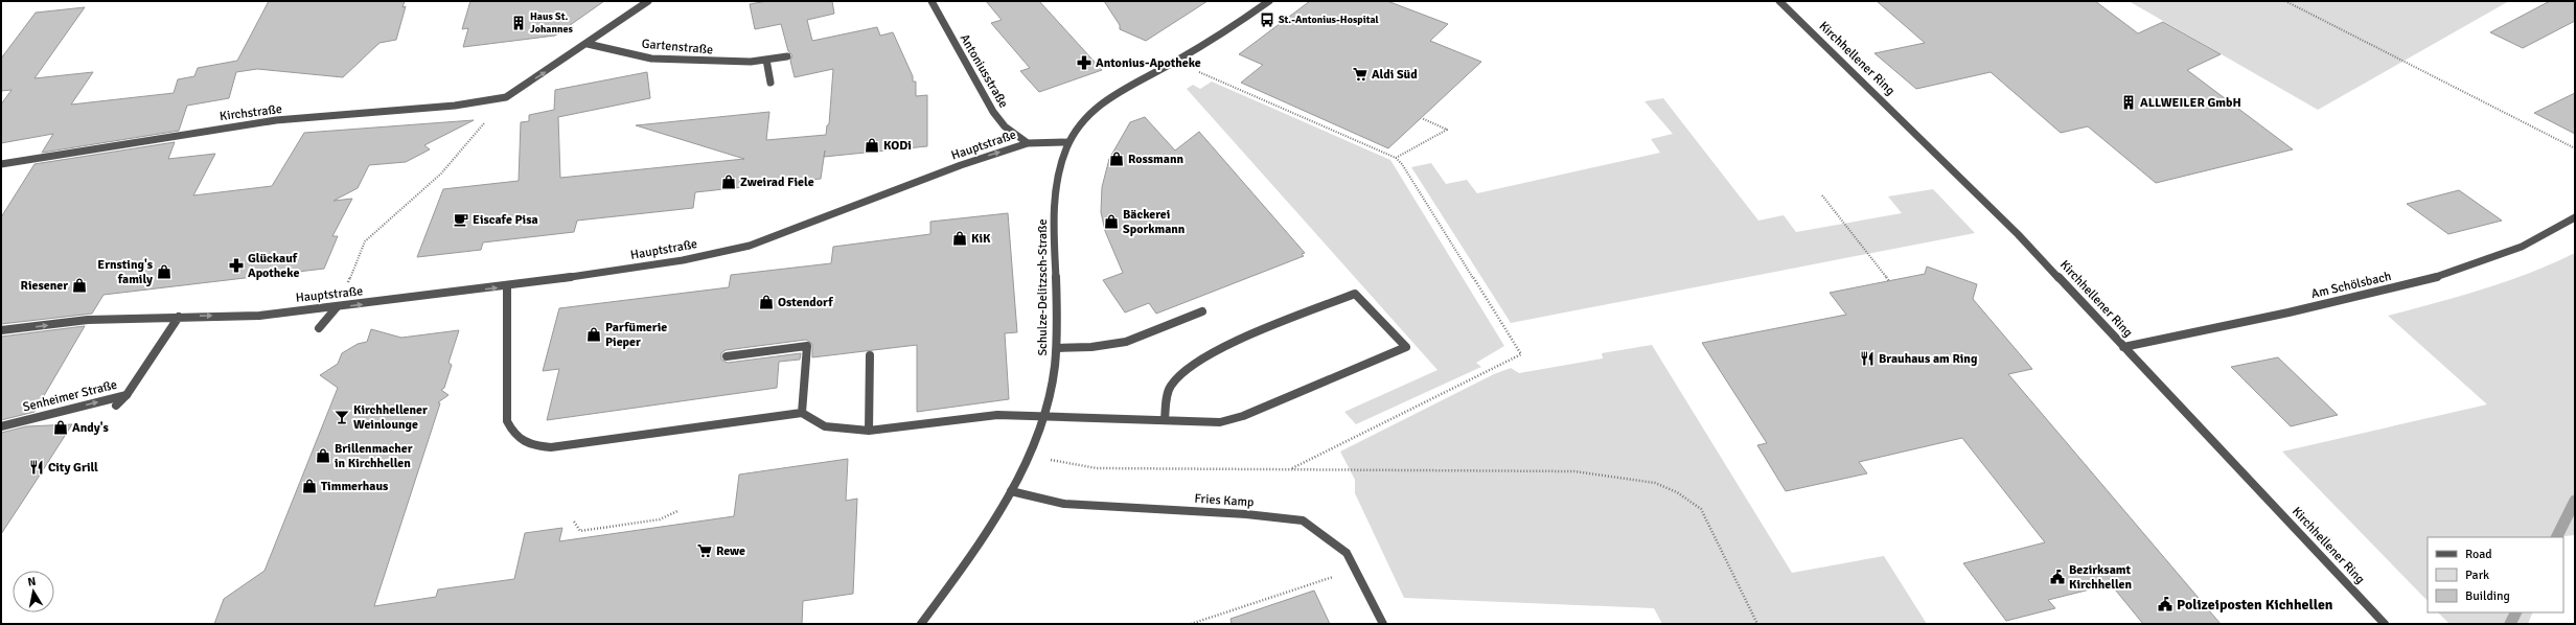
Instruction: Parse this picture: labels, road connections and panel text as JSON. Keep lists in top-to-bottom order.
{
  "streets": {
    "street": [
      "Gartenstraße",
      "Kirchhellener Ring",
      "Antoniusstraße",
      "Kirchstraße",
      "Hauptstraße",
      "Am Schölsbach",
      "Schulze-Delitzsch-Straße",
      "Senheimer Straße",
      "Fries Kamp"
    ]
  },
  "crossings": [
    ["Kirchhellener Ring", "Am Schölsbach"],
    ["Antoniusstraße", "Hauptstraße"],
    ["Hauptstraße", "Schulze-Delitzsch-Straße"],
    ["Hauptstraße", "Senheimer Straße"],
    ["Schulze-Delitzsch-Straße", "Fries Kamp"]
  ],
  "one_way": ["Hauptstraße", "Senheimer Straße"],
  "places": {
    "bus stop": ["St.-Antonius-Hospital"],
    "building": ["Haus St. Johannes", "ALLWEILER GmbH"],
    "pharmacy": ["Antonius-Apotheke", "Glückauf Apotheke"],
    "supermarket": ["Aldi Süd", "Rewe"],
    "shop": [
      "KODi",
      "Rossmann",
      "Zweirad Fiele",
      "Bäckerei Sporkmann",
      "KiK",
      "Ernsting's family",
      "Riesener",
      "Ostendorf",
      "Parfümerie Pieper",
      "Andy's",
      "Brillenmacher in Kirchhellen",
      "Timmerhaus"
    ],
    "cafe": ["Eiscafe Pisa"],
    "restaurant": ["Brauhaus am Ring", "City Grill"],
    "bar": ["Kirchhellener Weinlounge"],
    "public building": ["Bezirksamt Kirchhellen", "Polizeiposten Kichhellen"]
  },
  "legend": ["Road", "Park", "Building"],
  "north": "top"
}
